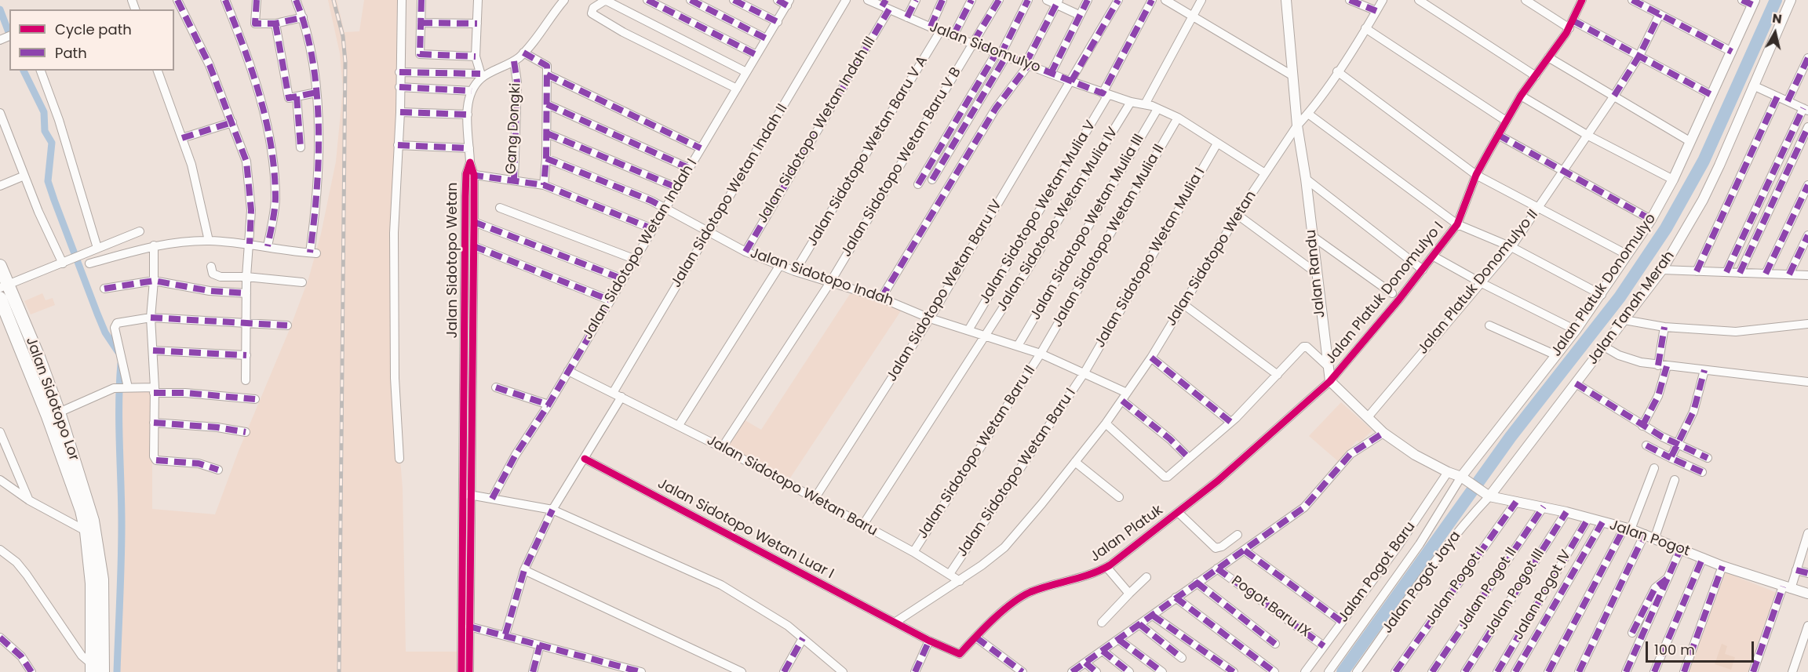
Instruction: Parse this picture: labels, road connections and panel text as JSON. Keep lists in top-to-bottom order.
{
  "streets": {
    "highway": ["Jalan Sidotopo Lor"],
    "street": [
      "Jalan Sidomulyo",
      "Gang Dongki",
      "Jalan Sidotopo Wetan Indah III",
      "Jalan Sidotopo Wetan Baru V A",
      "Jalan Sidotopo Wetan Baru V B",
      "Jalan Sidotopo Wetan Indah II",
      "Jalan Sidotopo Wetan Mulia V",
      "Jalan Sidotopo Wetan Mulia IV",
      "Jalan Sidotopo Wetan Mulia III",
      "Jalan Sidotopo Wetan Mulia II",
      "Jalan Sidotopo Wetan Indah I",
      "Jalan Sidotopo Wetan Mulia I",
      "Jalan Sidotopo Wetan",
      "Jalan Randu",
      "Jalan Sidotopo Indah",
      "Jalan Platuk Donomulyo II",
      "Jalan Platuk Donomulyo",
      "Jalan Sidotopo Wetan Baru IV",
      "Jalan Platuk Donomulyo I",
      "Jalan Tanah Merah",
      "Jalan Sidotopo Wetan Baru II",
      "Jalan Sidotopo Wetan Baru I",
      "Jalan Sidotopo Wetan Baru",
      "Jalan Sidotopo Wetan Luar I",
      "Jalan Platuk",
      "Jalan Pogot",
      "Jalan Pogot Baru",
      "Jalan Pogot Jaya",
      "Jalan Pogot I",
      "Jalan Pogot II",
      "Jalan Pogot III",
      "Jalan Pogot IV",
      "Pogot Baru IX"
    ]
  },
  "crossings": [
    ["Jalan Sidomulyo", "Jalan Sidotopo Wetan Indah III"],
    ["Jalan Sidomulyo", "Jalan Sidotopo Wetan Baru V A"],
    ["Jalan Sidomulyo", "Jalan Sidotopo Wetan Baru V B"],
    ["Jalan Sidomulyo", "Jalan Sidotopo Wetan Mulia V"],
    ["Jalan Sidomulyo", "Jalan Sidotopo Wetan Baru IV"],
    ["Gang Dongki", "Jalan Sidotopo Wetan"],
    ["Jalan Sidotopo Wetan Indah III", "Jalan Sidotopo Indah"],
    ["Jalan Sidotopo Wetan Baru V A", "Jalan Sidotopo Indah"],
    ["Jalan Sidotopo Wetan Baru V B", "Jalan Sidotopo Indah"],
    ["Jalan Sidotopo Wetan Baru V B", "Jalan Sidotopo Wetan Baru"],
    ["Jalan Sidotopo Wetan Indah II", "Jalan Sidotopo Indah"],
    ["Jalan Sidotopo Wetan Indah II", "Jalan Sidotopo Wetan Baru"],
    ["Jalan Sidotopo Wetan Mulia V", "Jalan Sidotopo Indah"],
    ["Jalan Sidotopo Wetan Mulia IV", "Jalan Sidotopo Indah"],
    ["Jalan Sidotopo Wetan Mulia IV", "Jalan Sidotopo Wetan Baru"],
    ["Jalan Sidotopo Wetan Mulia III", "Jalan Sidotopo Indah"],
    ["Jalan Sidotopo Wetan Mulia II", "Jalan Sidotopo Indah"],
    ["Jalan Sidotopo Wetan Mulia II", "Jalan Sidotopo Wetan Baru II"],
    ["Jalan Sidotopo Wetan Indah I", "Jalan Sidotopo Indah"],
    ["Jalan Sidotopo Wetan Indah I", "Jalan Sidotopo Wetan Baru"],
    ["Jalan Sidotopo Wetan Mulia I", "Jalan Sidotopo Indah"],
    ["Jalan Sidotopo Wetan Mulia I", "Jalan Sidotopo Wetan Baru I"],
    ["Jalan Sidotopo Wetan", "Jalan Randu"],
    ["Jalan Sidotopo Wetan", "Jalan Sidotopo Indah"],
    ["Jalan Sidotopo Wetan", "Jalan Sidotopo Wetan Baru"],
    ["Jalan Sidotopo Wetan", "Jalan Sidotopo Wetan Luar I"],
    ["Jalan Sidotopo Wetan", "Jalan Platuk"],
    ["Jalan Randu", "Jalan Platuk Donomulyo I"],
    ["Jalan Randu", "Jalan Platuk"],
    ["Jalan Sidotopo Indah", "Jalan Sidotopo Wetan Baru IV"],
    ["Jalan Sidotopo Indah", "Jalan Sidotopo Wetan Baru II"],
    ["Jalan Sidotopo Indah", "Jalan Sidotopo Wetan Baru I"],
    ["Jalan Sidotopo Wetan Baru IV", "Jalan Sidotopo Wetan Baru"],
    ["Jalan Platuk Donomulyo I", "Jalan Platuk"],
    ["Jalan Tanah Merah", "Jalan Pogot"],
    ["Jalan Tanah Merah", "Jalan Pogot Jaya"],
    ["Jalan Sidotopo Wetan Baru II", "Jalan Sidotopo Wetan Baru"],
    ["Jalan Sidotopo Wetan Baru I", "Jalan Sidotopo Wetan Baru"],
    ["Jalan Sidotopo Wetan Luar I", "Jalan Platuk"],
    ["Jalan Pogot", "Jalan Pogot Jaya"],
    ["Jalan Pogot", "Jalan Pogot I"],
    ["Jalan Pogot", "Jalan Pogot II"],
    ["Jalan Pogot", "Jalan Pogot III"],
    ["Jalan Pogot", "Jalan Pogot IV"],
    ["Jalan Pogot Baru", "Pogot Baru IX"]
  ],
  "legend": ["Cycle path", "Path"],
  "scale_bar": "100 m",
  "north": "top"
}
